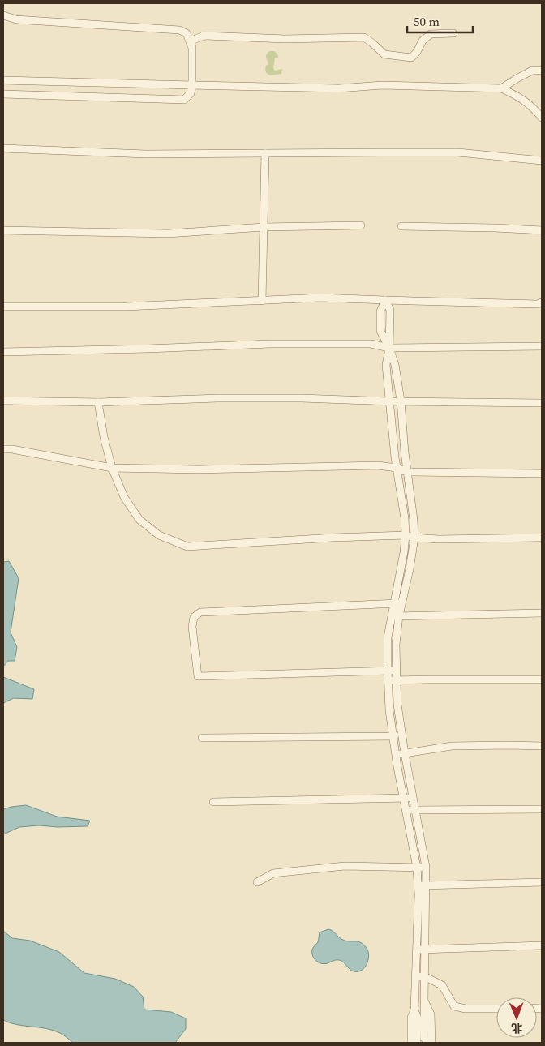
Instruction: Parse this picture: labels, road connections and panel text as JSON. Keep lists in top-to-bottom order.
{
  "scale_bar": "50 m",
  "north": "bottom"
}
